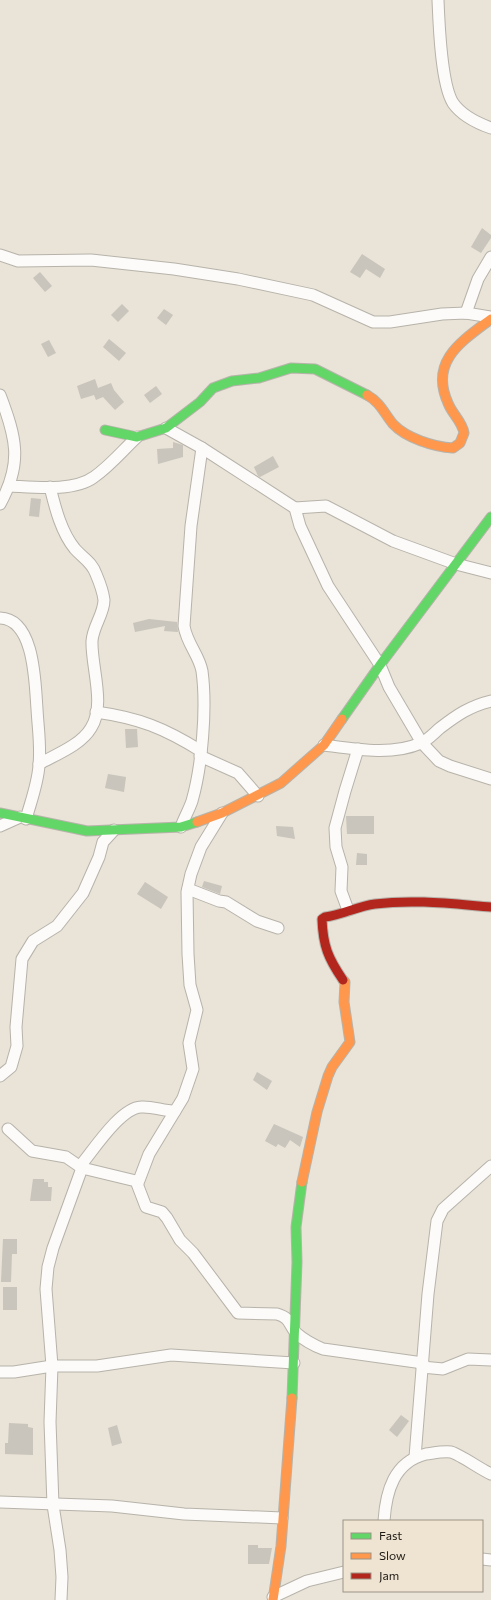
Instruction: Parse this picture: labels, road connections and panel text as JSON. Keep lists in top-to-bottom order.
{
  "legend": ["Fast", "Slow", "Jam"]
}
